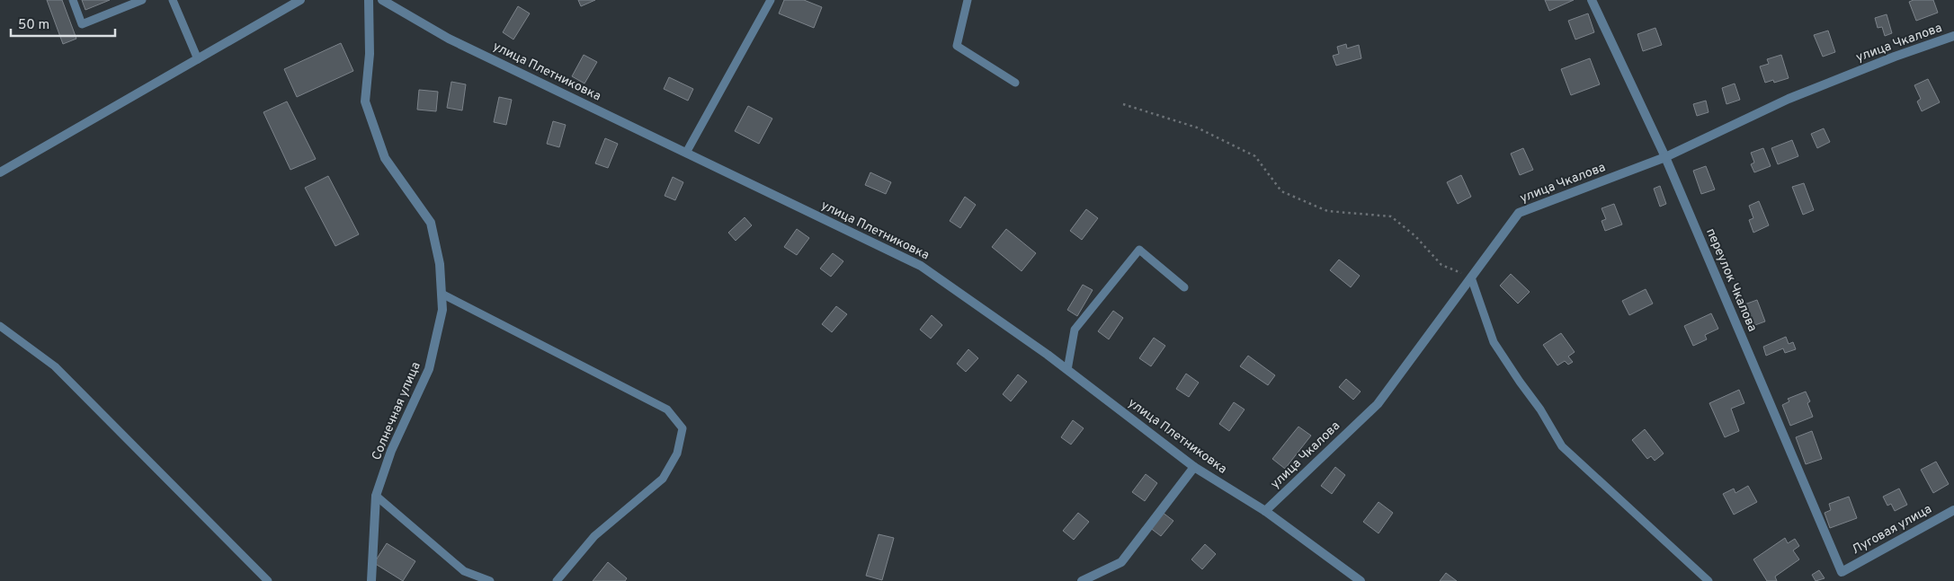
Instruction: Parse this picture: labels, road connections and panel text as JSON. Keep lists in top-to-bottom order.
{
  "streets": {
    "street": [
      "улица Чкалова",
      "улица Плетниковка",
      "переулок Чкалова",
      "Солнечная улица",
      "Луговая улица"
    ]
  },
  "crossings": [
    ["улица Чкалова", "улица Плетниковка"],
    ["улица Чкалова", "переулок Чкалова"],
    ["переулок Чкалова", "Луговая улица"]
  ],
  "scale_bar": "50 m"
}
